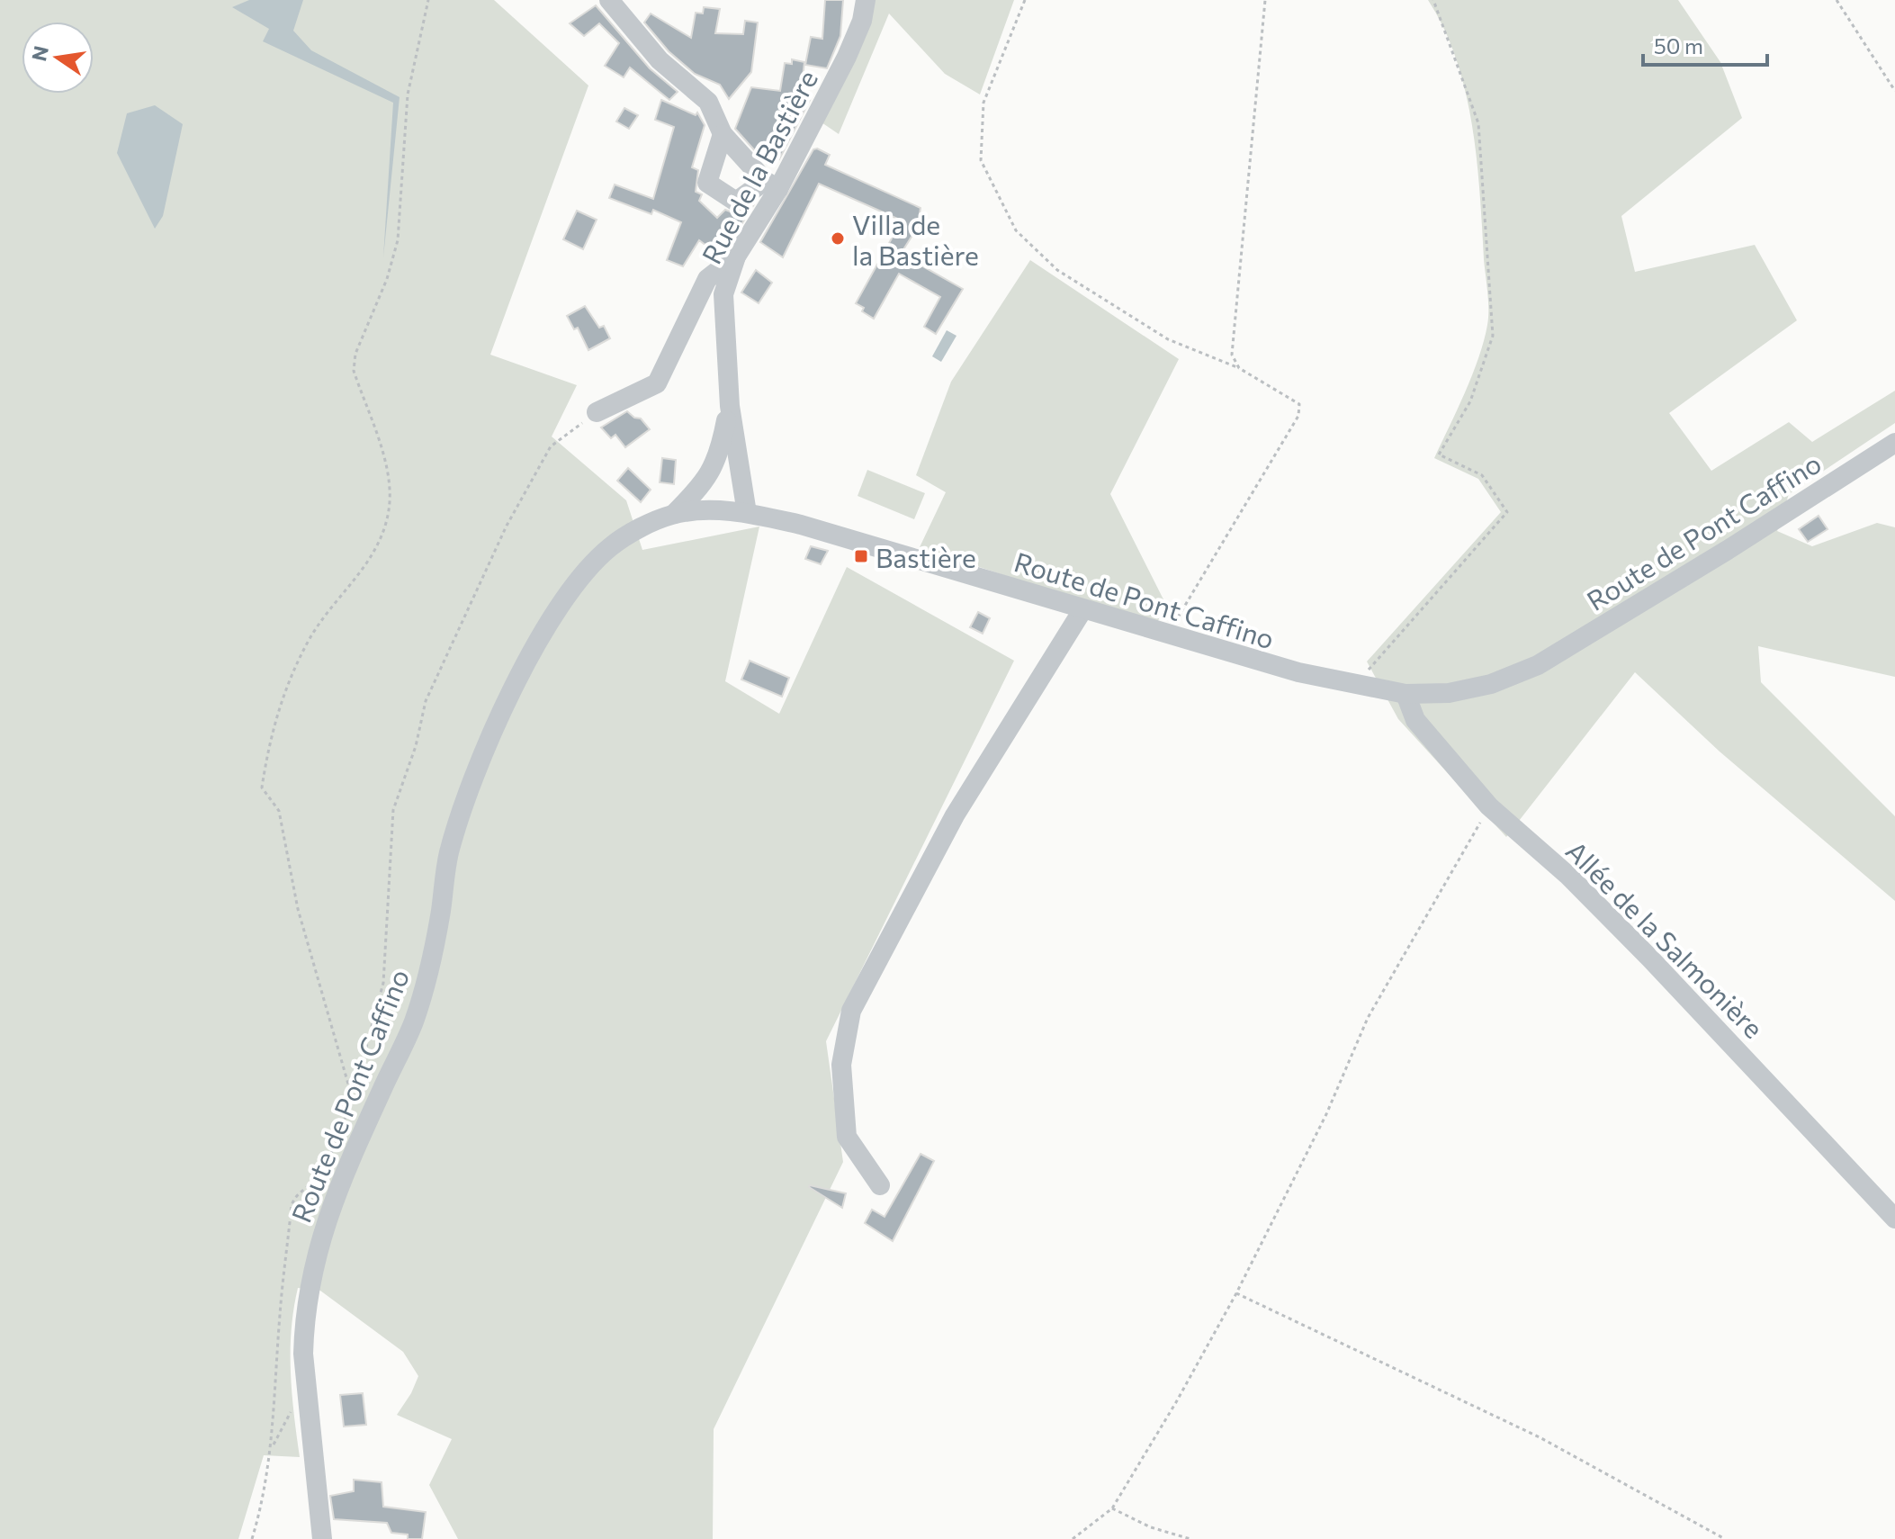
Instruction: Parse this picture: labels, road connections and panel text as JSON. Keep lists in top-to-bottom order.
{
  "streets": {
    "street": ["Rue de la Bastière", "Route de Pont Caffino", "Allée de la Salmonière"]
  },
  "crossings": [
    ["Route de Pont Caffino", "Allée de la Salmonière"]
  ],
  "places": {
    "other": ["Villa de la Bastière"],
    "transit": ["Bastière"]
  },
  "scale_bar": "50 m",
  "north": "left"
}
